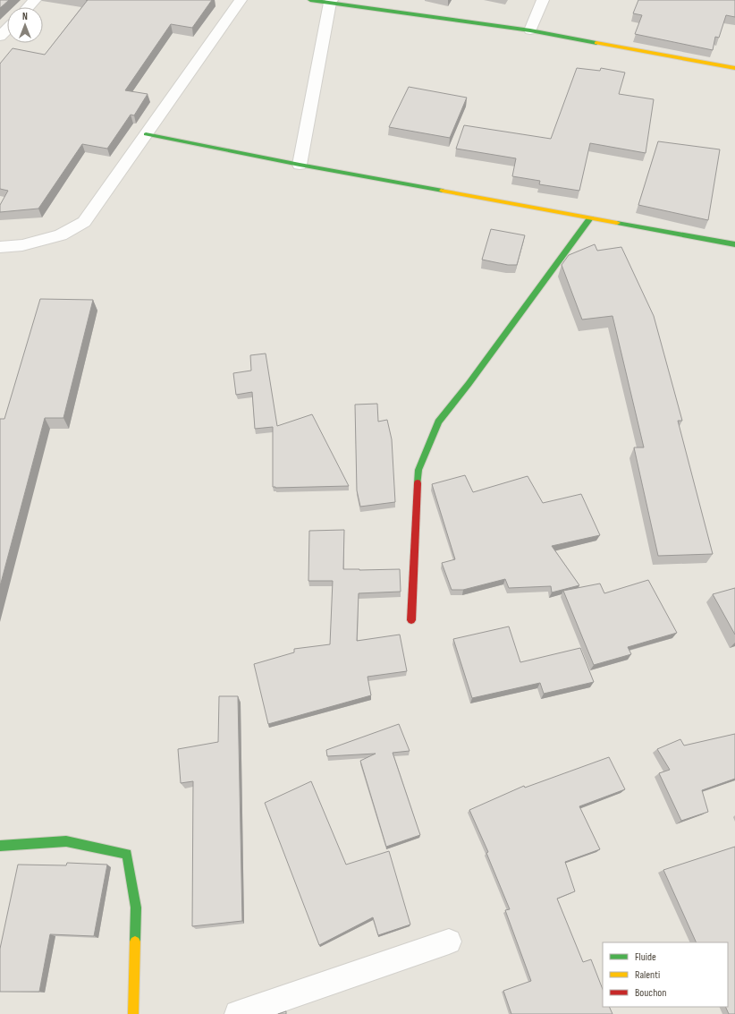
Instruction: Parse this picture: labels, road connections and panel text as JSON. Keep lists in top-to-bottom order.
{
  "legend": ["Fluide", "Ralenti", "Bouchon"],
  "north": "top"
}
